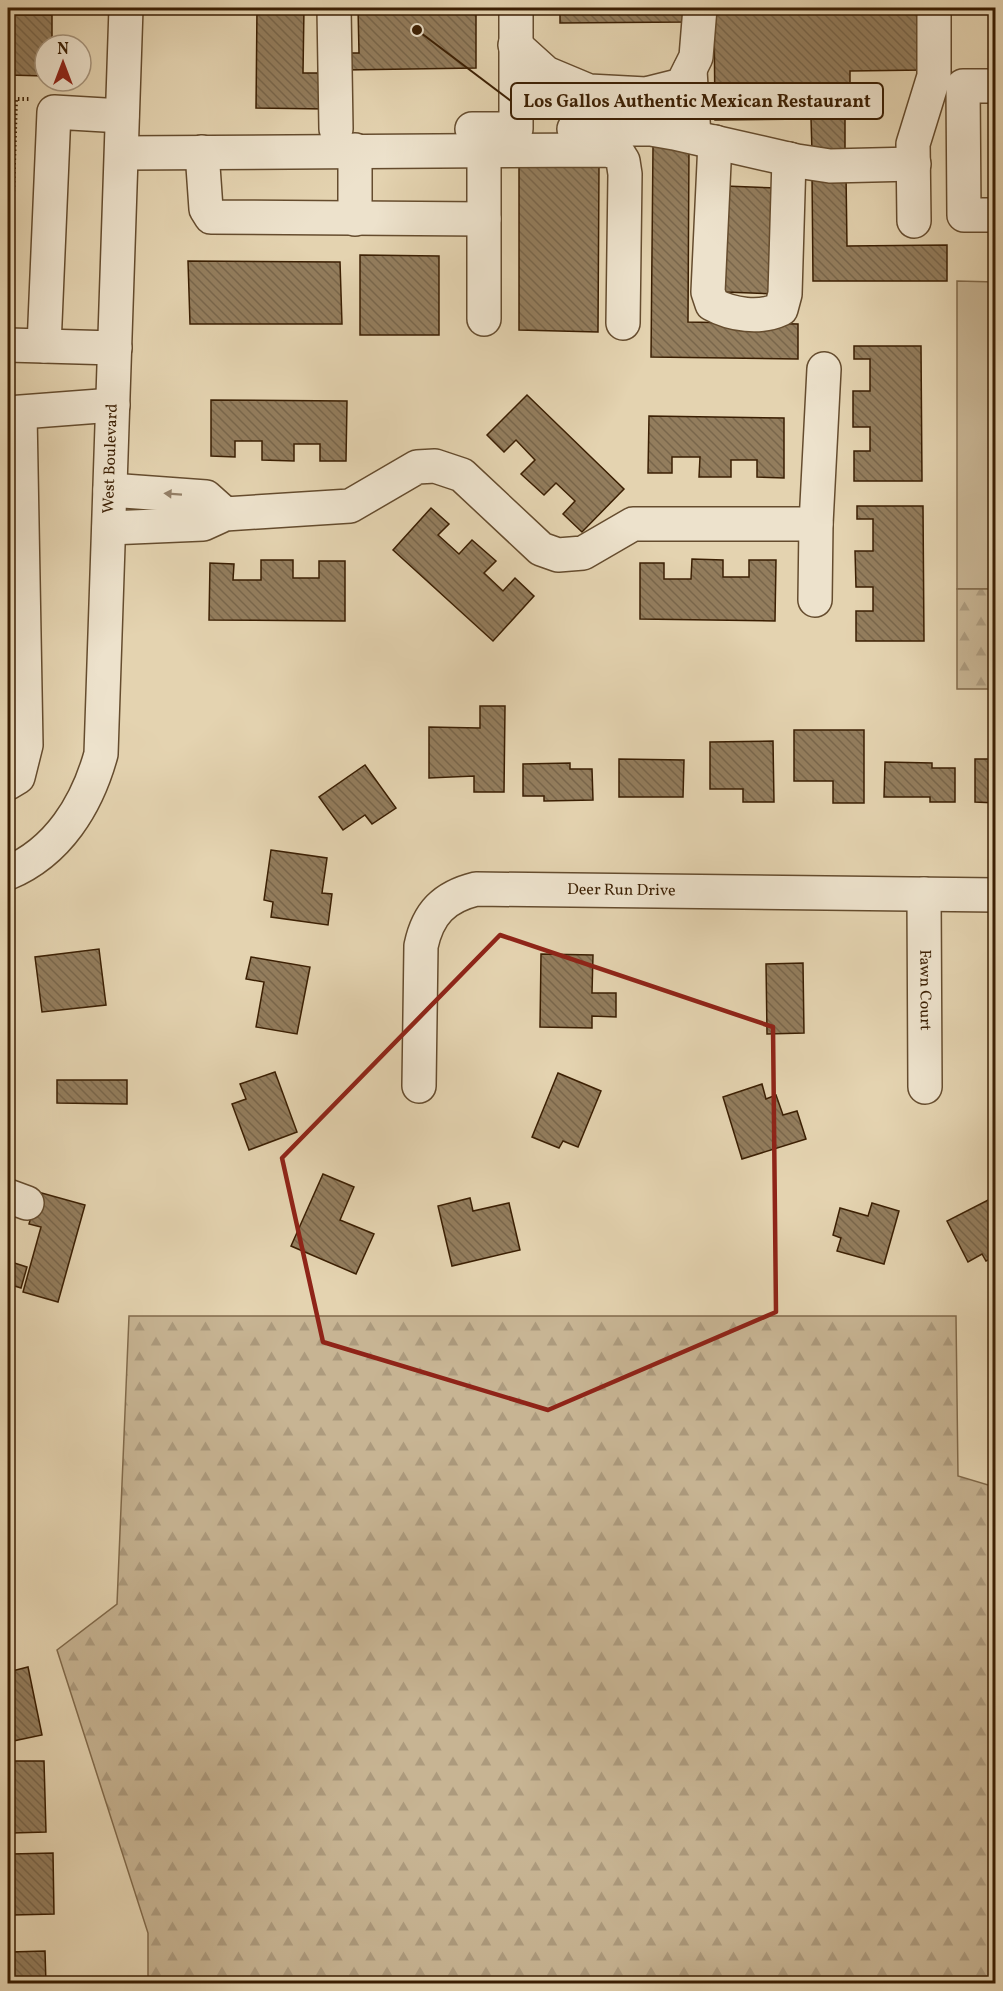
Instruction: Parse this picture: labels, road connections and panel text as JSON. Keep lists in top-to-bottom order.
{
  "streets": {
    "street": ["West Boulevard", "Deer Run Drive", "Fawn Court"]
  },
  "crossings": [
    ["Deer Run Drive", "Fawn Court"]
  ],
  "places": ["Los Gallos Authentic Mexican Restaurant"],
  "north": "top"
}
